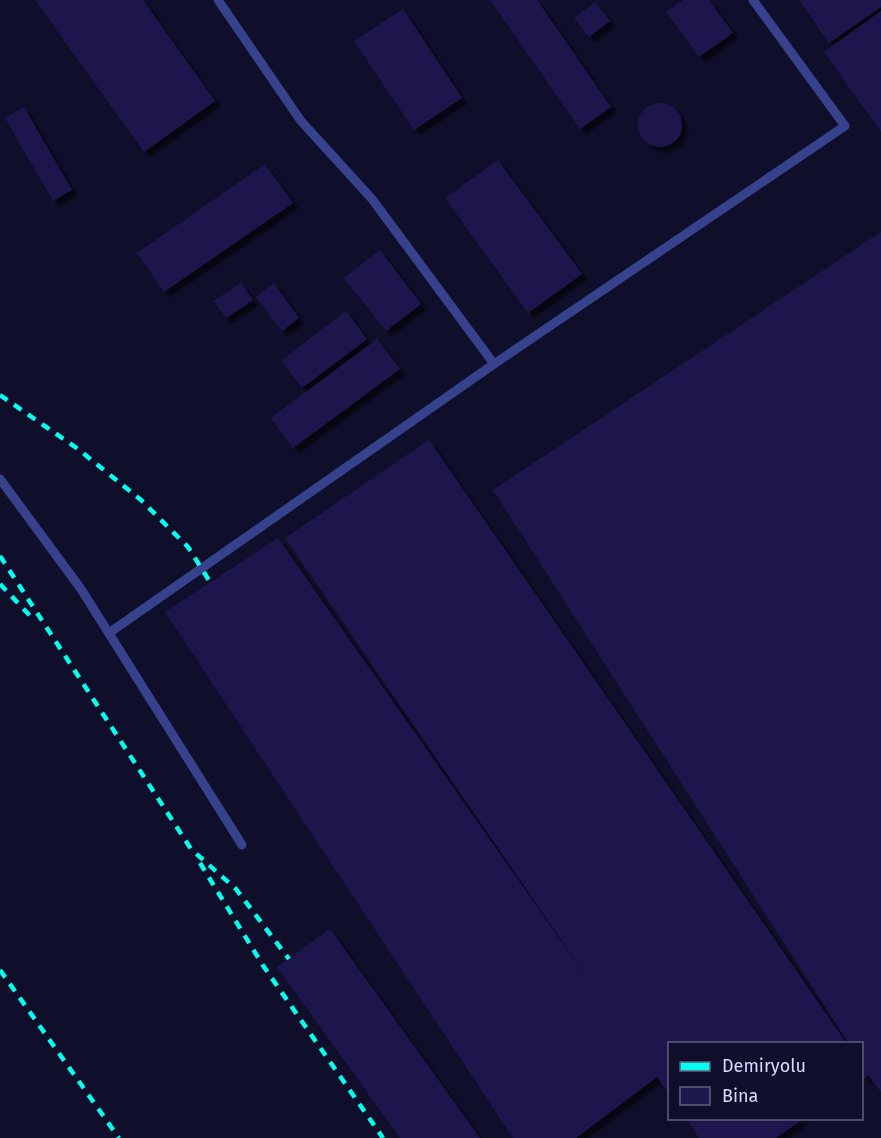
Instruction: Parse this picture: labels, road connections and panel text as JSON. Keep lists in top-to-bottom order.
{
  "legend": ["Demiryolu", "Bina"]
}
